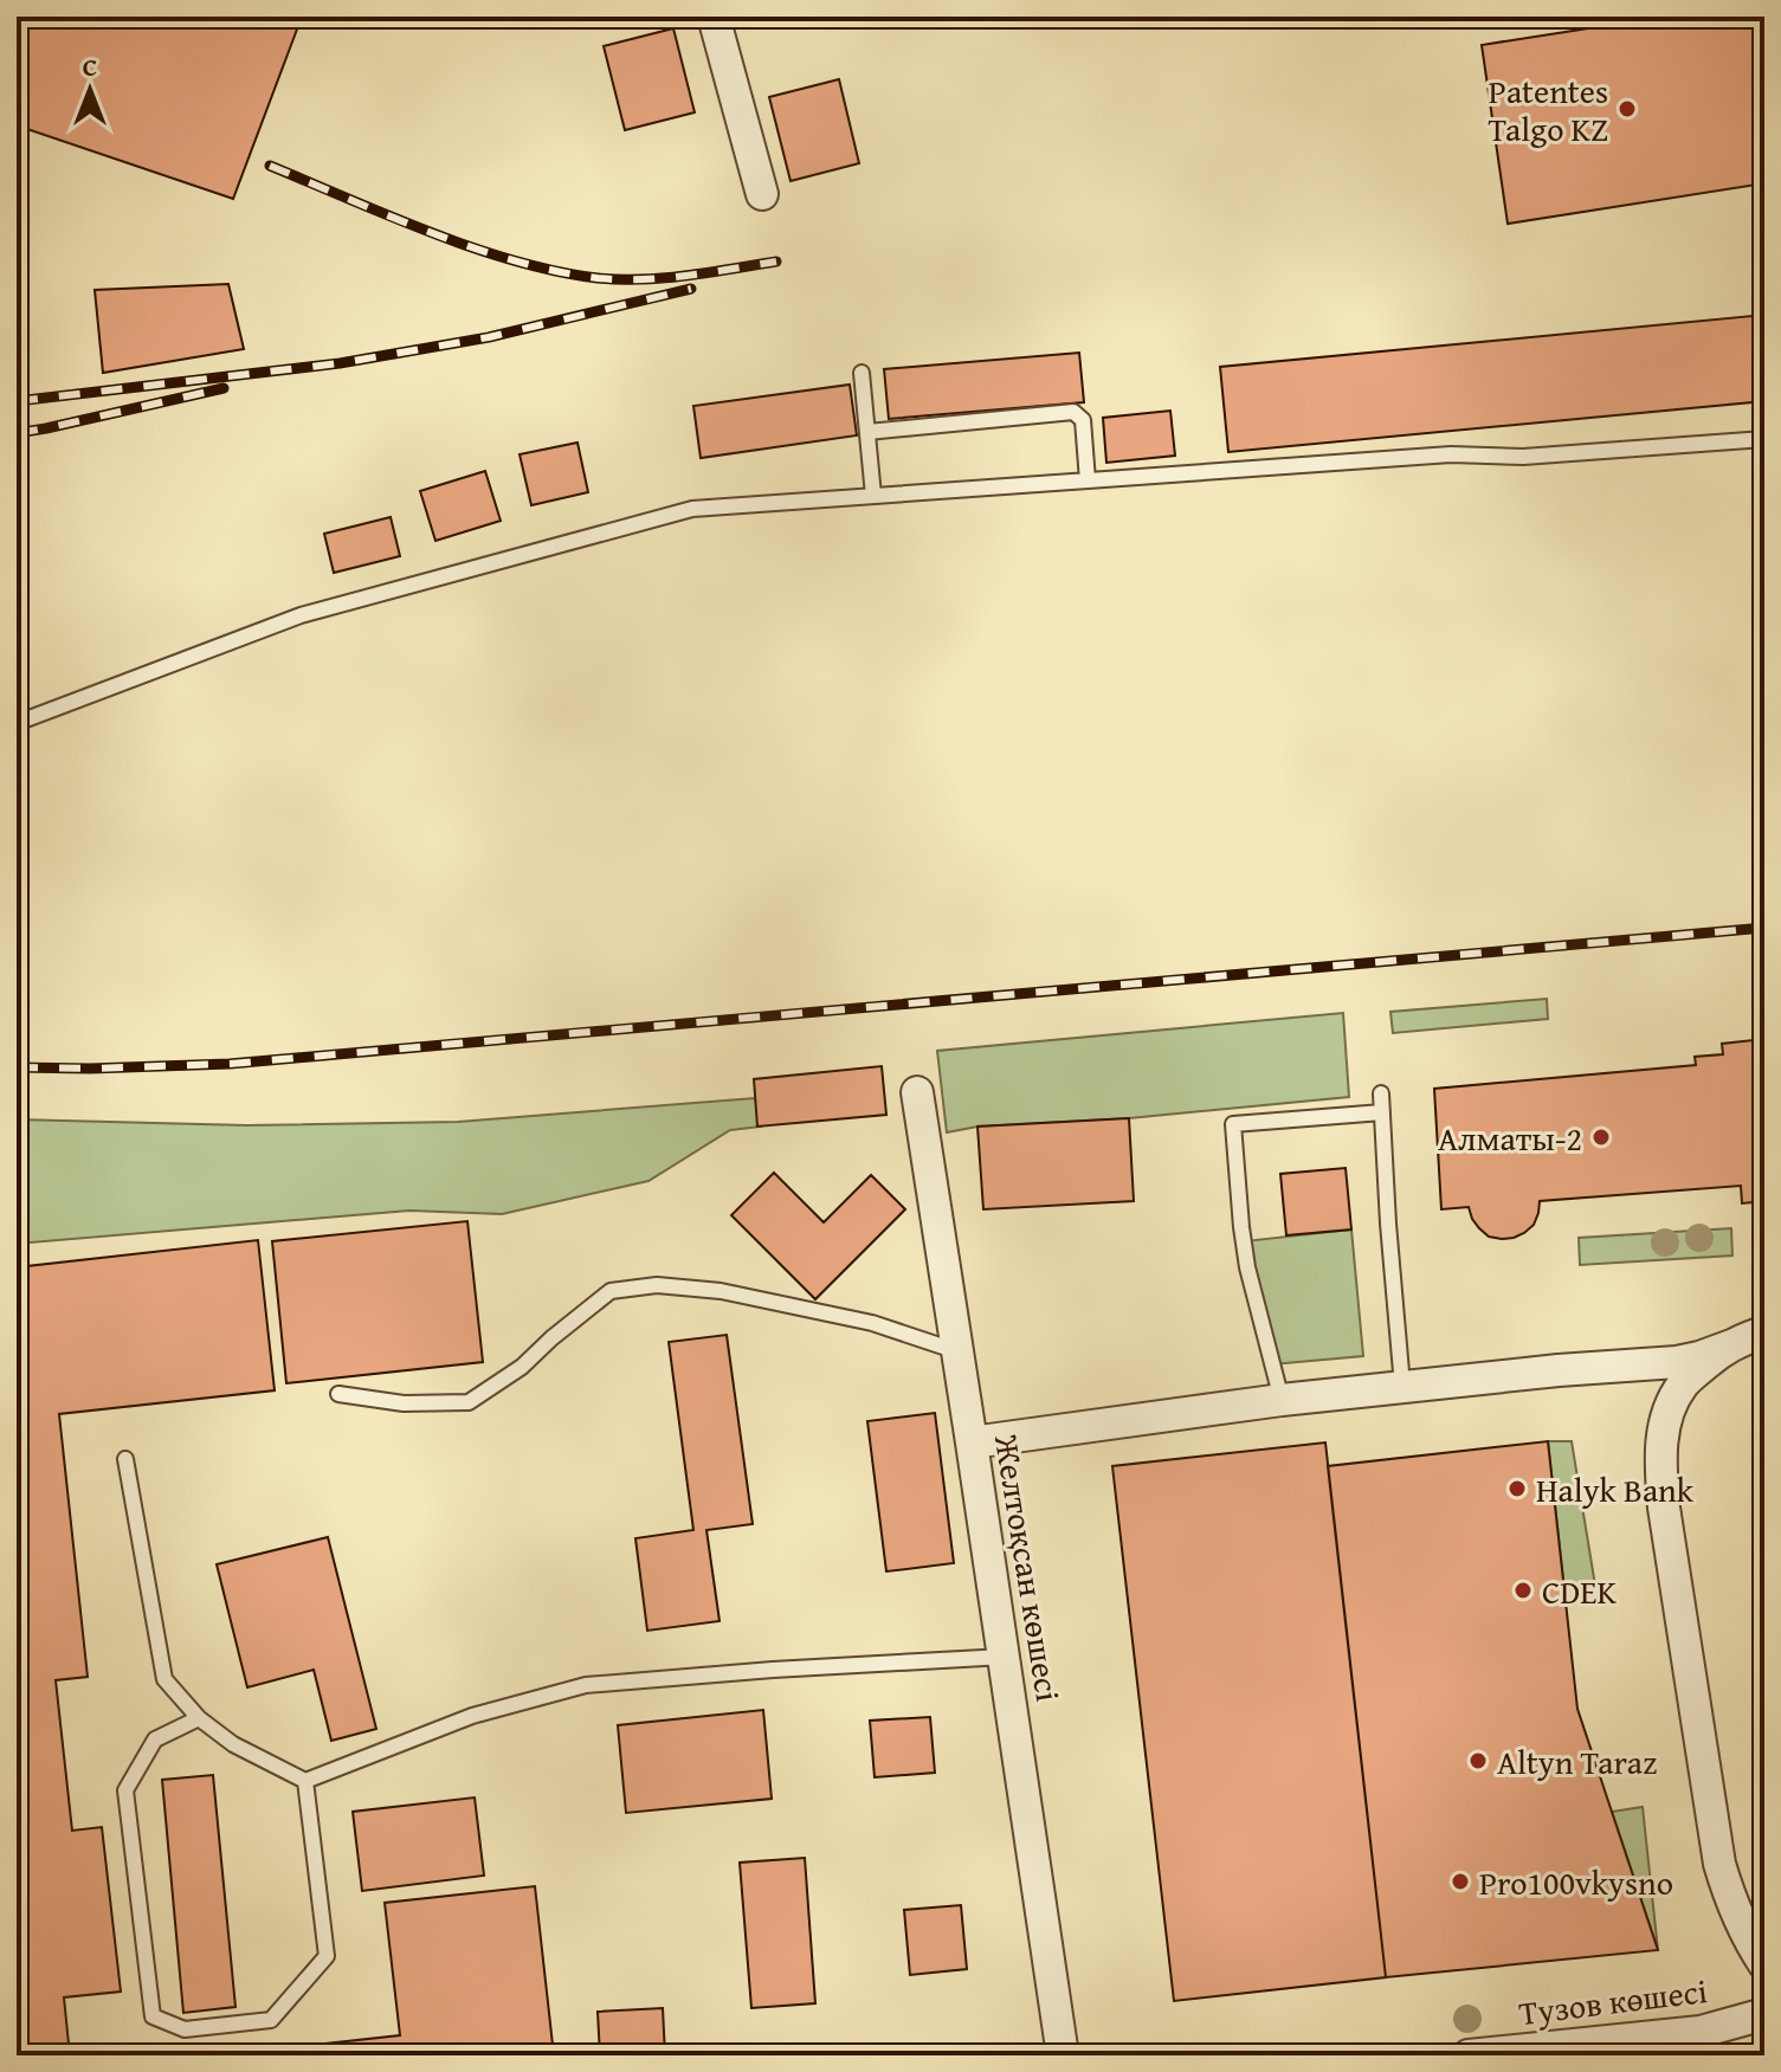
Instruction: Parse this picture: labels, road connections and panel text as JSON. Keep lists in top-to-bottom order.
{
  "streets": {
    "street": ["Желтоқсан көшесі", "Тузов көшесі"]
  },
  "places": [
    "Patentes Talgo KZ",
    "Алматы-2",
    "Halyk Bank",
    "CDEK",
    "Altyn Taraz",
    "Pro100vkysno"
  ],
  "north": "top"
}
